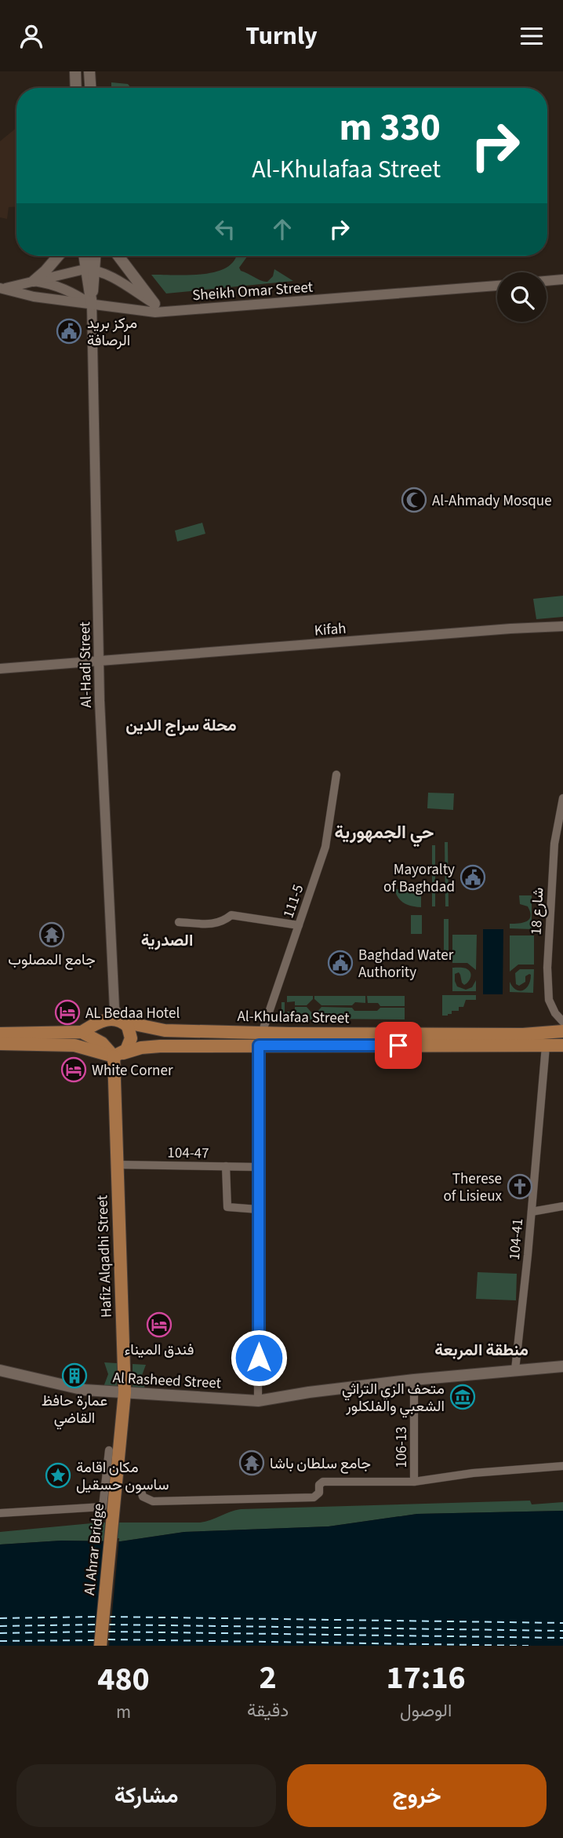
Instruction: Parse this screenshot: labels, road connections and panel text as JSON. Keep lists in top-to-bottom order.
{
  "streets": {
    "main road": [
      "Al-Khulafaa Street",
      "Hafiz Alqadhi Street",
      "Al Rasheed Street",
      "Al Ahrar Bridge"
    ],
    "street": [
      "Sheikh Omar Street",
      "Kifah",
      "Al-Hadi Street",
      "111-5",
      "شارع 18",
      "104-47",
      "104-41",
      "106-13"
    ]
  },
  "crossings": [
    ["Sheikh Omar Street", "Al-Hadi Street"],
    ["Kifah", "Al-Hadi Street"],
    ["Al-Hadi Street", "Al-Khulafaa Street"],
    ["Al-Hadi Street", "Hafiz Alqadhi Street"],
    ["111-5", "Al-Khulafaa Street"],
    ["111-5", "104-47"],
    ["111-5", "Al Rasheed Street"],
    ["Al-Khulafaa Street", "104-41"],
    ["Al-Khulafaa Street", "Hafiz Alqadhi Street"],
    ["104-47", "Hafiz Alqadhi Street"],
    ["104-41", "Al Rasheed Street"],
    ["Hafiz Alqadhi Street", "Al Rasheed Street"],
    ["Hafiz Alqadhi Street", "Al Ahrar Bridge"],
    ["Al Rasheed Street", "106-13"]
  ],
  "districts": [
    "محلة سراج الدين",
    "حي الجمهورية",
    "الصدرية",
    "منطقة المربعة"
  ],
  "places": {
    "public building": ["مركز بريد الرصافة", "Mayoralty of Baghdad", "Baghdad Water Authority"],
    "mosque": ["Al-Ahmady Mosque"],
    "temple": ["جامع المصلوب", "جامع سلطان باشا"],
    "hotel": ["AL Bedaa Hotel", "White Corner", "فندق الميناء"],
    "church": ["Therese of Lisieux"],
    "building": ["عمارة حافظ القاضي"],
    "museum": ["متحف الزي التراثي الشعبي والفلكلور"],
    "place": ["مكان اقامة ساسون حسقيل"]
  },
  "page": {
    "header": "Turnly",
    "turn": ["330 m", "Al-Khulafaa Street"],
    "eta": [
      "17:16",
      "الوصول",
      "2",
      "دقيقة",
      "480",
      "m"
    ],
    "buttons": ["خروج", "مشاركة"]
  }
}
